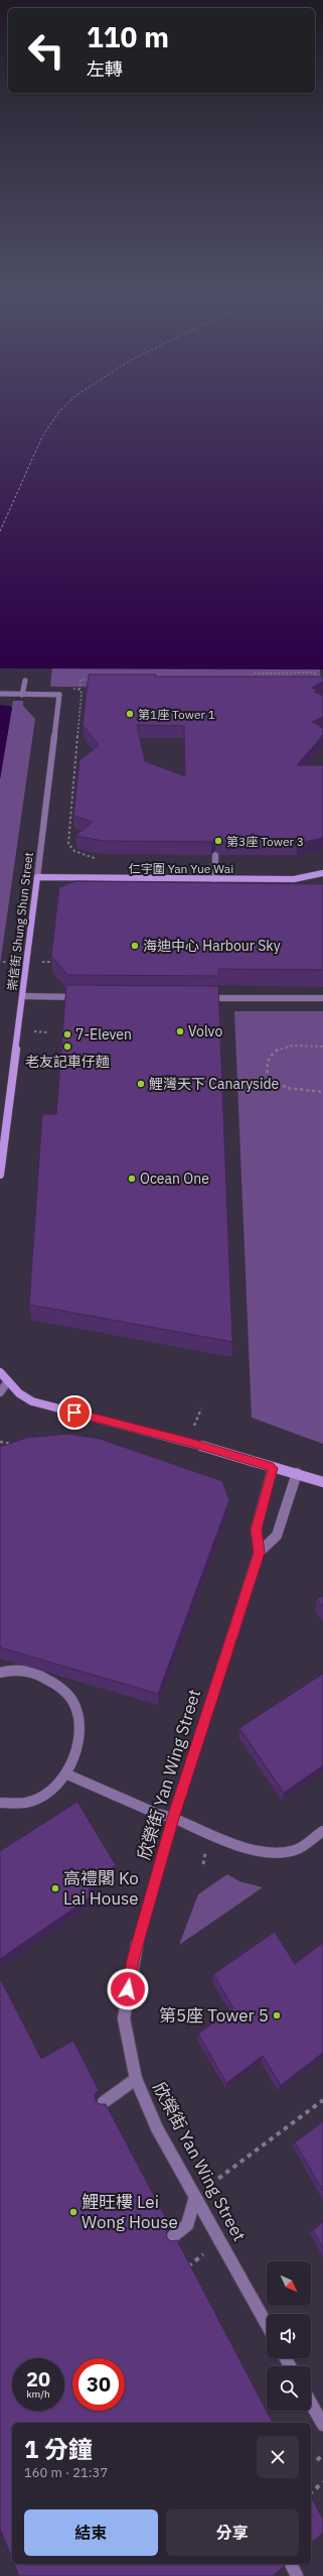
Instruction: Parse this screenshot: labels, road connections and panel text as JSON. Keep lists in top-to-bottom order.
{
  "streets": {
    "street": ["仁宇圍 Yan Yue Wai", "崇信街 Shung Shun Street", "欣榮街 Yan Wing Street"]
  },
  "crossings": [
    ["仁宇圍 Yan Yue Wai", "崇信街 Shung Shun Street"]
  ],
  "places": [
    "第1座 Tower 1",
    "第3座 Tower 3",
    "海迪中心 Harbour Sky",
    "Volvo",
    "7-Eleven",
    "老友記車仔麵",
    "鯉灣天下 Canaryside",
    "Ocean One",
    "高禮閣 Ko Lai House",
    "第5座 Tower 5",
    "鯉旺樓 Lei Wong House"
  ],
  "north": "bottom right",
  "page": {
    "turn": ["110 m", "左轉"],
    "speed": "20 km/h",
    "limit": "30",
    "heading": ["1 分鐘", "160 m · 21:37"],
    "buttons": ["結束", "分享"]
  }
}
